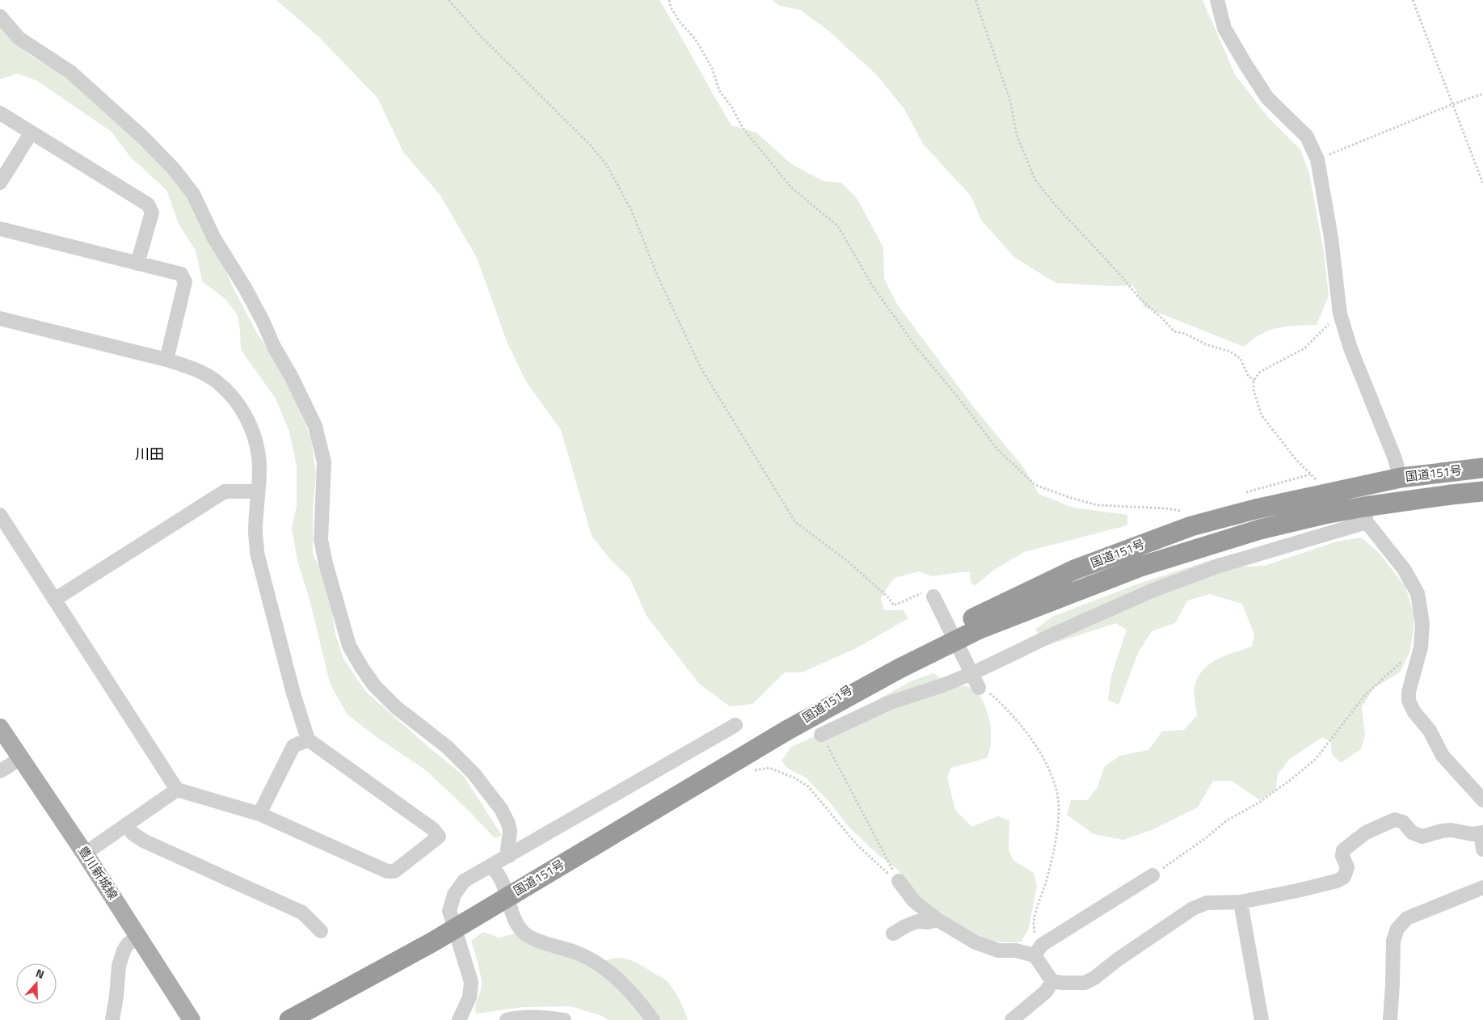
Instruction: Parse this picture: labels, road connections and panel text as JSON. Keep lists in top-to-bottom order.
{
  "streets": {
    "highway": ["国道151号"],
    "main road": ["豊川新城線"]
  },
  "districts": ["川田"],
  "north": "top"
}
